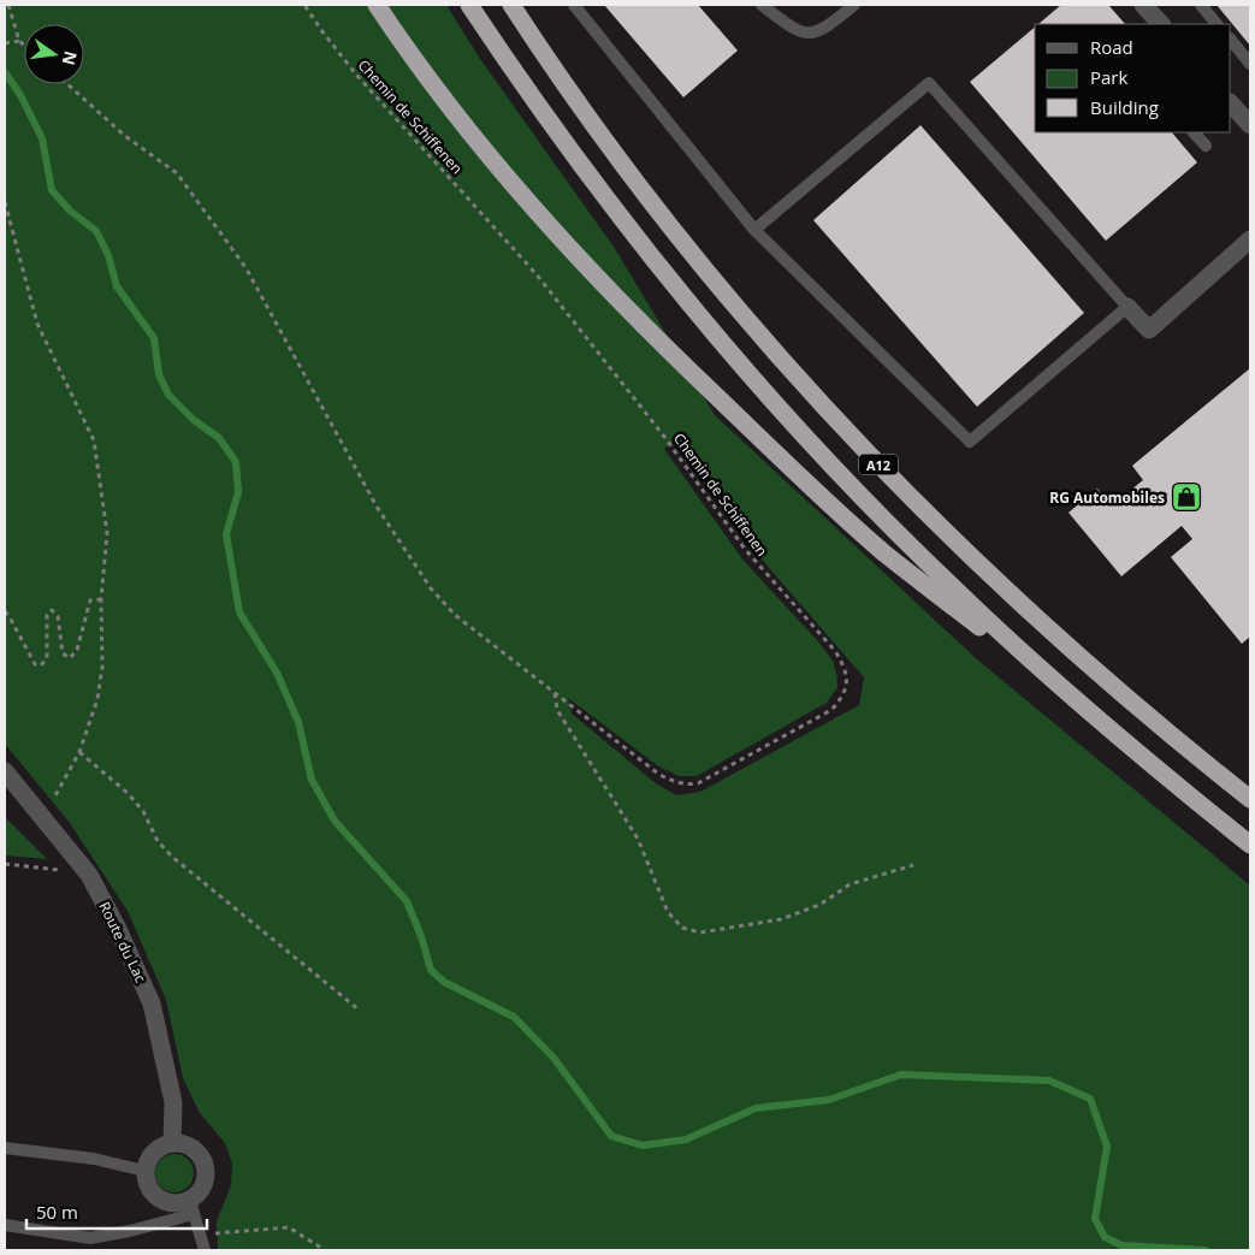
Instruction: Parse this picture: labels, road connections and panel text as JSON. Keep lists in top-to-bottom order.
{
  "streets": {
    "highway": ["A12"],
    "street": ["Route du Lac"],
    "path": ["Chemin de Schiffenen"]
  },
  "places": {
    "shop": ["RG Automobiles"]
  },
  "legend": ["Road", "Park", "Building"],
  "scale_bar": "50 m",
  "north": "right"
}
